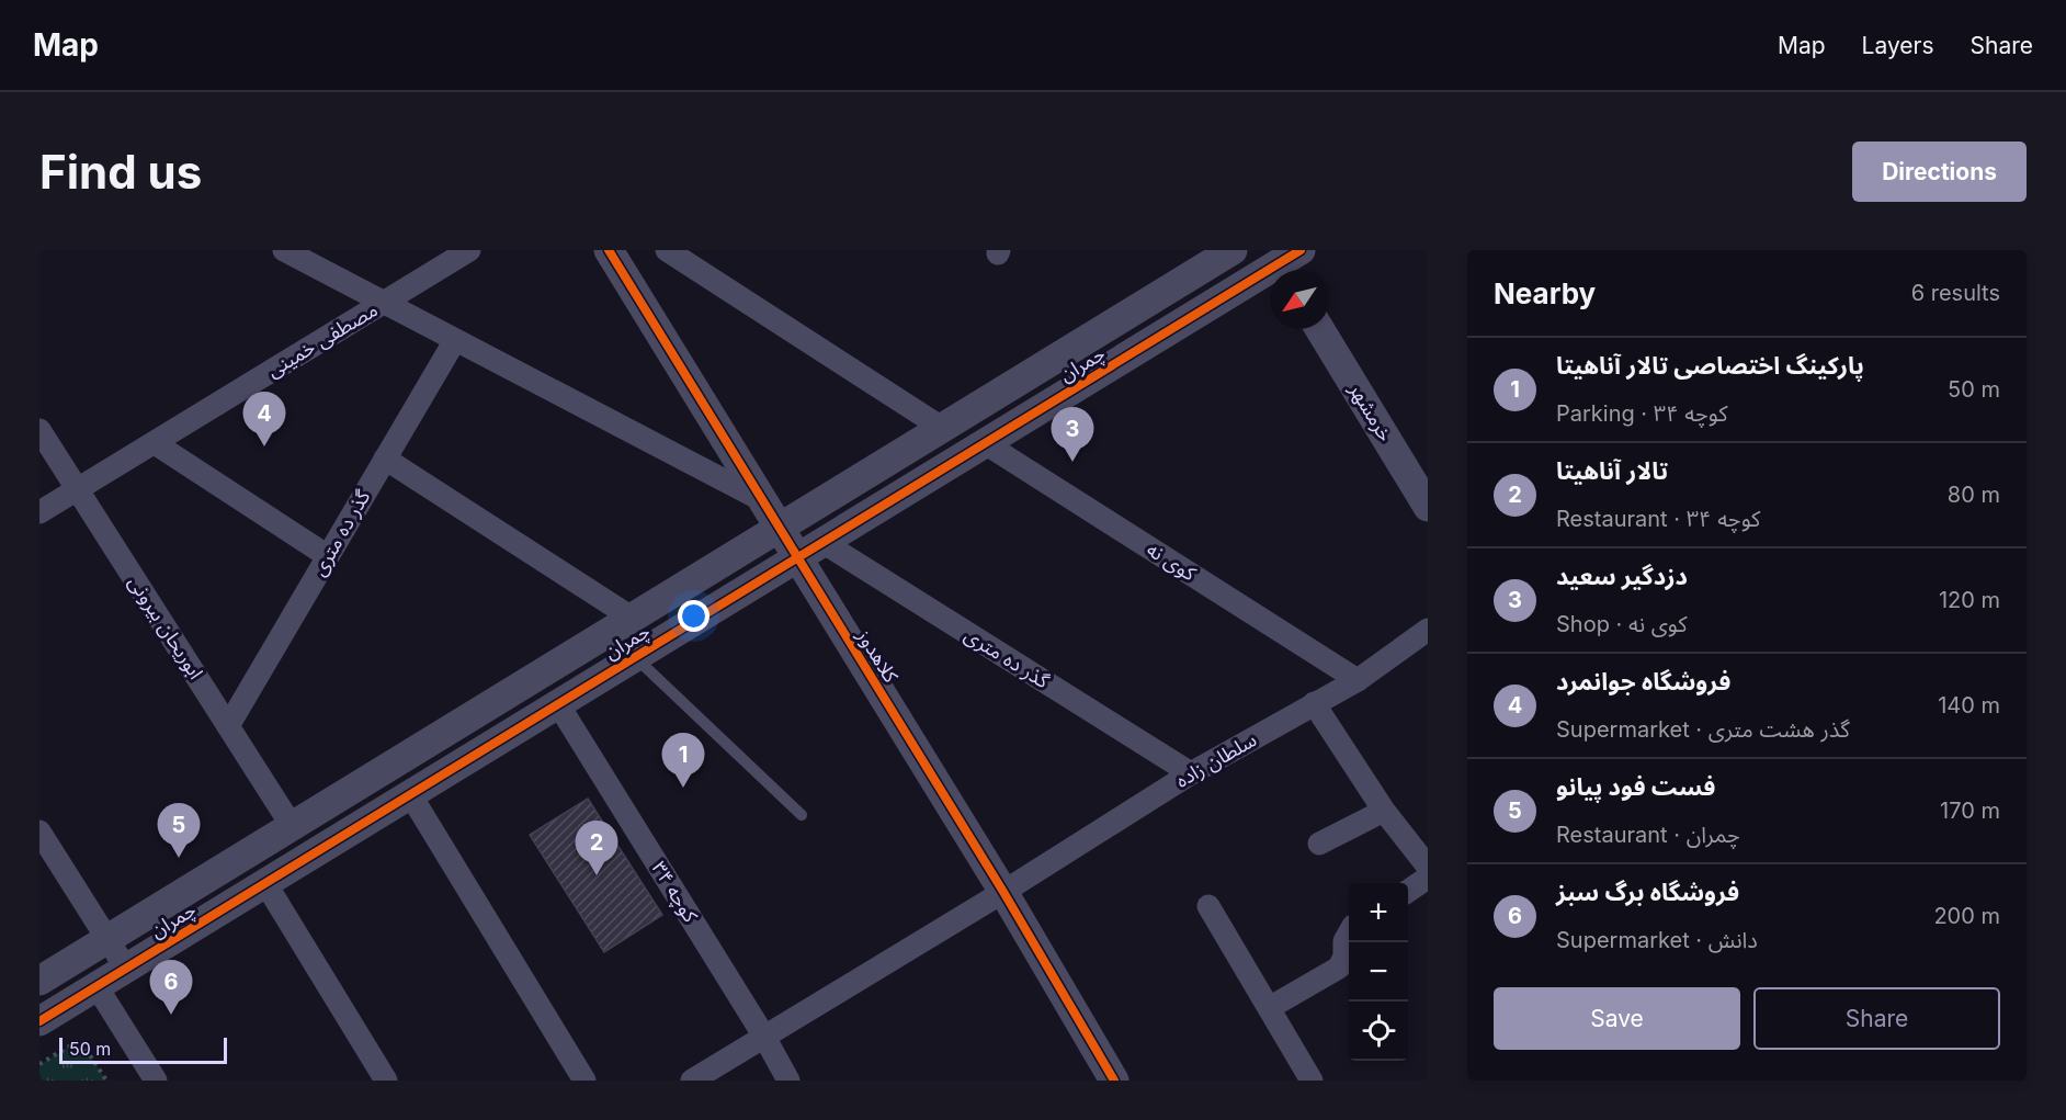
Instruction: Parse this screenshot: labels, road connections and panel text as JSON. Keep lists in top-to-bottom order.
{
  "streets": {
    "street": [
      "مصطفی خمینی",
      "چمران",
      "خرمشهر",
      "گذر ده متری",
      "کوی نه",
      "ابوریحان بیرونی",
      "کلاهدوز",
      "سلطان زاده",
      "کوچه ۳۴"
    ]
  },
  "crossings": [
    ["مصطفی خمینی", "ابوریحان بیرونی"],
    ["چمران", "گذر ده متری"],
    ["چمران", "کوی نه"],
    ["چمران", "ابوریحان بیرونی"],
    ["چمران", "کلاهدوز"],
    ["چمران", "کوچه ۳۴"],
    ["گذر ده متری", "ابوریحان بیرونی"],
    ["گذر ده متری", "سلطان زاده"],
    ["کوی نه", "سلطان زاده"],
    ["کلاهدوز", "سلطان زاده"],
    ["سلطان زاده", "کوچه ۳۴"]
  ],
  "scale_bar": "50 m",
  "north": "bottom left",
  "page": {
    "header": "Map",
    "nav": ["Map", "Layers", "Share"],
    "buttons": [
      "Directions",
      ["Save", "Share"]
    ],
    "title": "Find us",
    "heading": ["Nearby", "6 results"],
    "list": [
      {
        "mark": "1",
        "name": "پارکینگ اختصاصی تالار آناهیتا",
        "note": "Parking · کوچه ۳۴",
        "value": "50 m"
      },
      {
        "mark": "2",
        "name": "تالار آناهیتا",
        "note": "Restaurant · کوچه ۳۴",
        "value": "80 m"
      },
      {
        "mark": "3",
        "name": "دزدگیر سعید",
        "note": "Shop · کوی نه",
        "value": "120 m"
      },
      {
        "mark": "4",
        "name": "فروشگاه جوانمرد",
        "note": "Supermarket · گذر هشت متری",
        "value": "140 m"
      },
      {
        "mark": "5",
        "name": "فست فود پیانو",
        "note": "Restaurant · چمران",
        "value": "170 m"
      },
      {
        "mark": "6",
        "name": "فروشگاه برگ سبز",
        "note": "Supermarket · دانش",
        "value": "200 m"
      }
    ],
    "pins": [
      "4",
      "3",
      "1",
      "5",
      "2",
      "6"
    ],
    "map_buttons": ["+", "−"],
    "scale": "50 m"
  }
}
